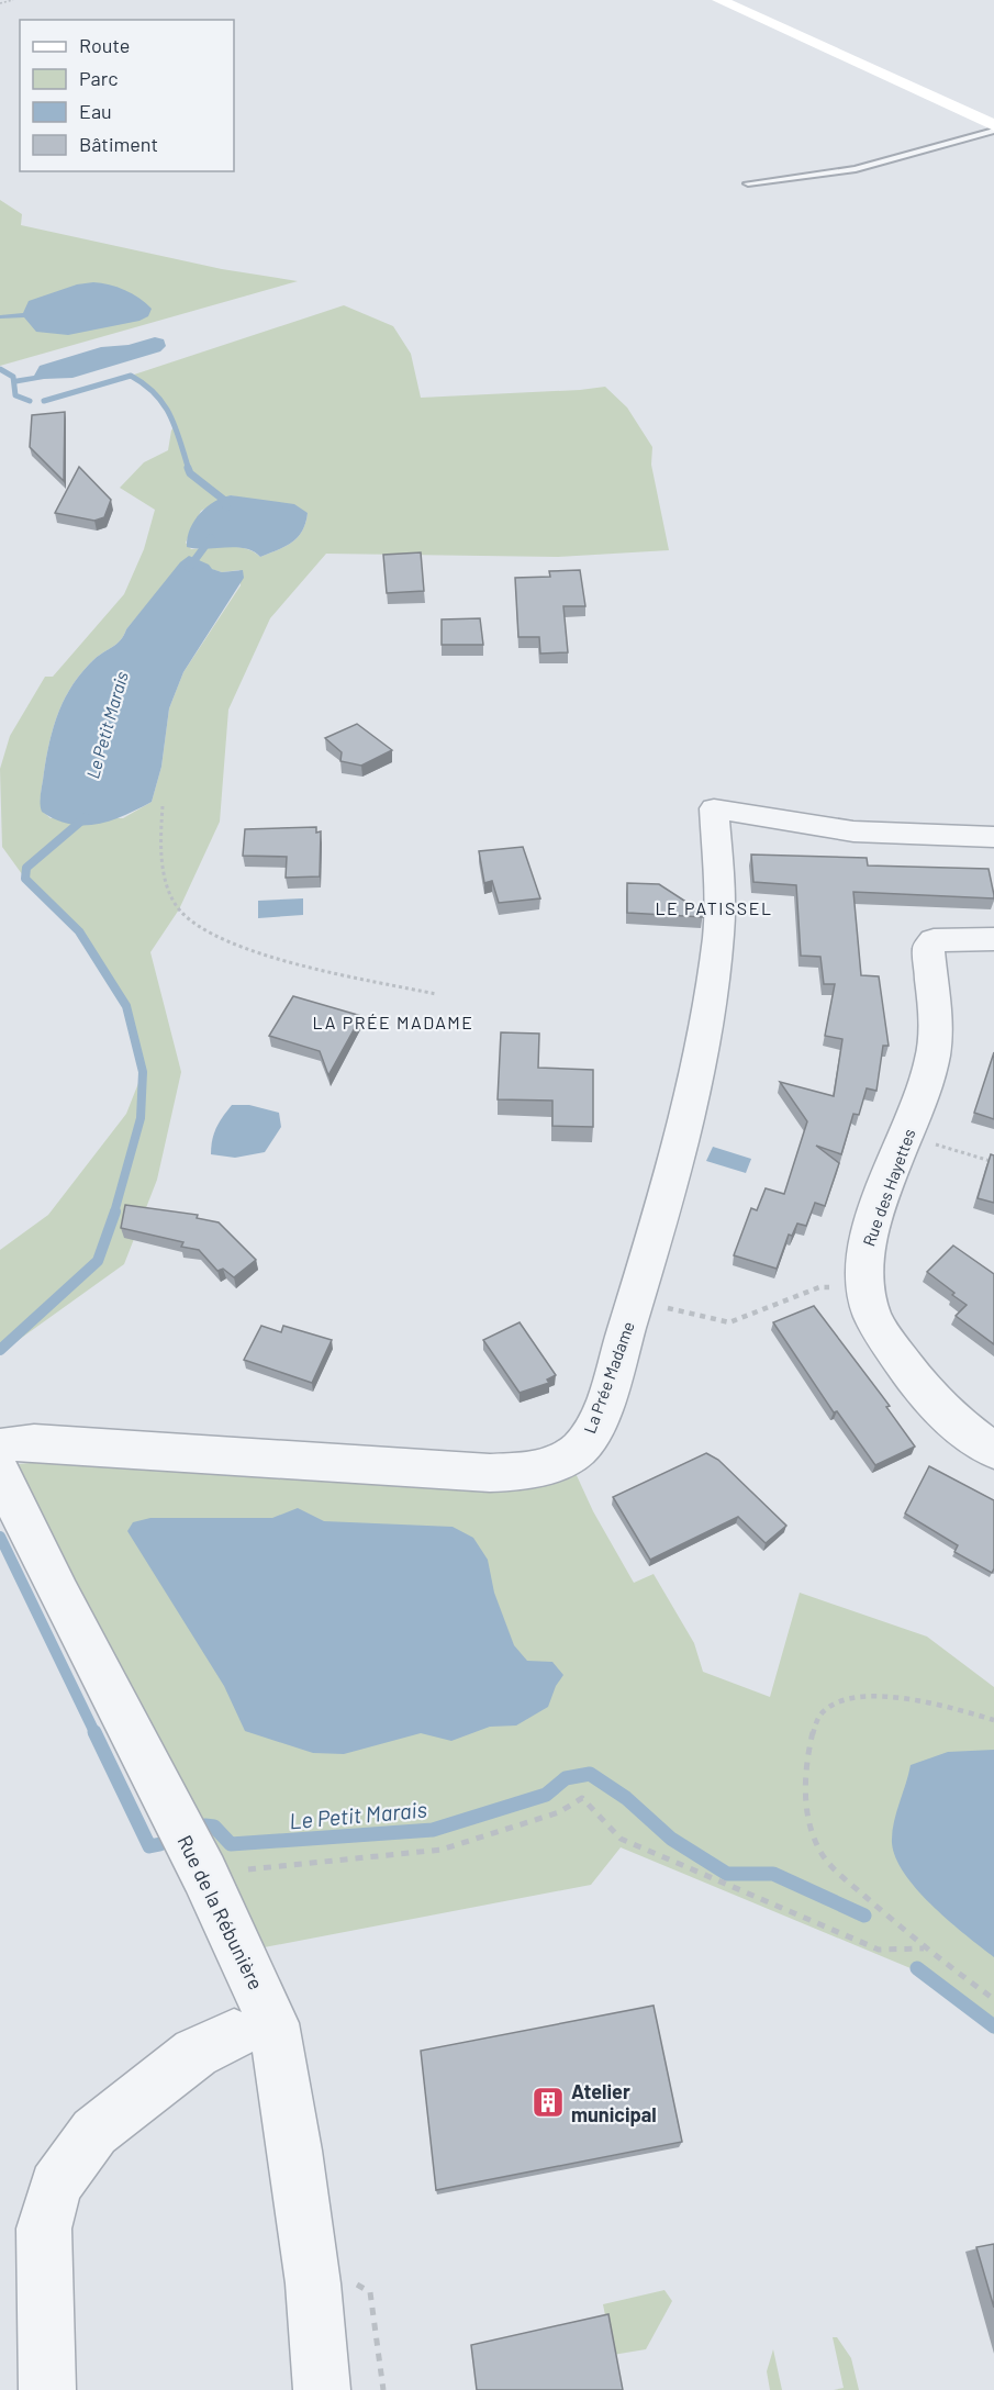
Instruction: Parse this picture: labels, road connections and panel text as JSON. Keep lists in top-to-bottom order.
{
  "streets": {
    "street": ["Rue des Hayettes", "La Prée Madame", "Rue de la Rébunière"]
  },
  "districts": ["LE PATISSEL", "LA PRÉE MADAME"],
  "water": ["Le Petit Marais"],
  "places": {
    "building": ["Atelier municipal"]
  },
  "legend": [
    "Route",
    "Parc",
    "Eau",
    "Bâtiment"
  ]
}
